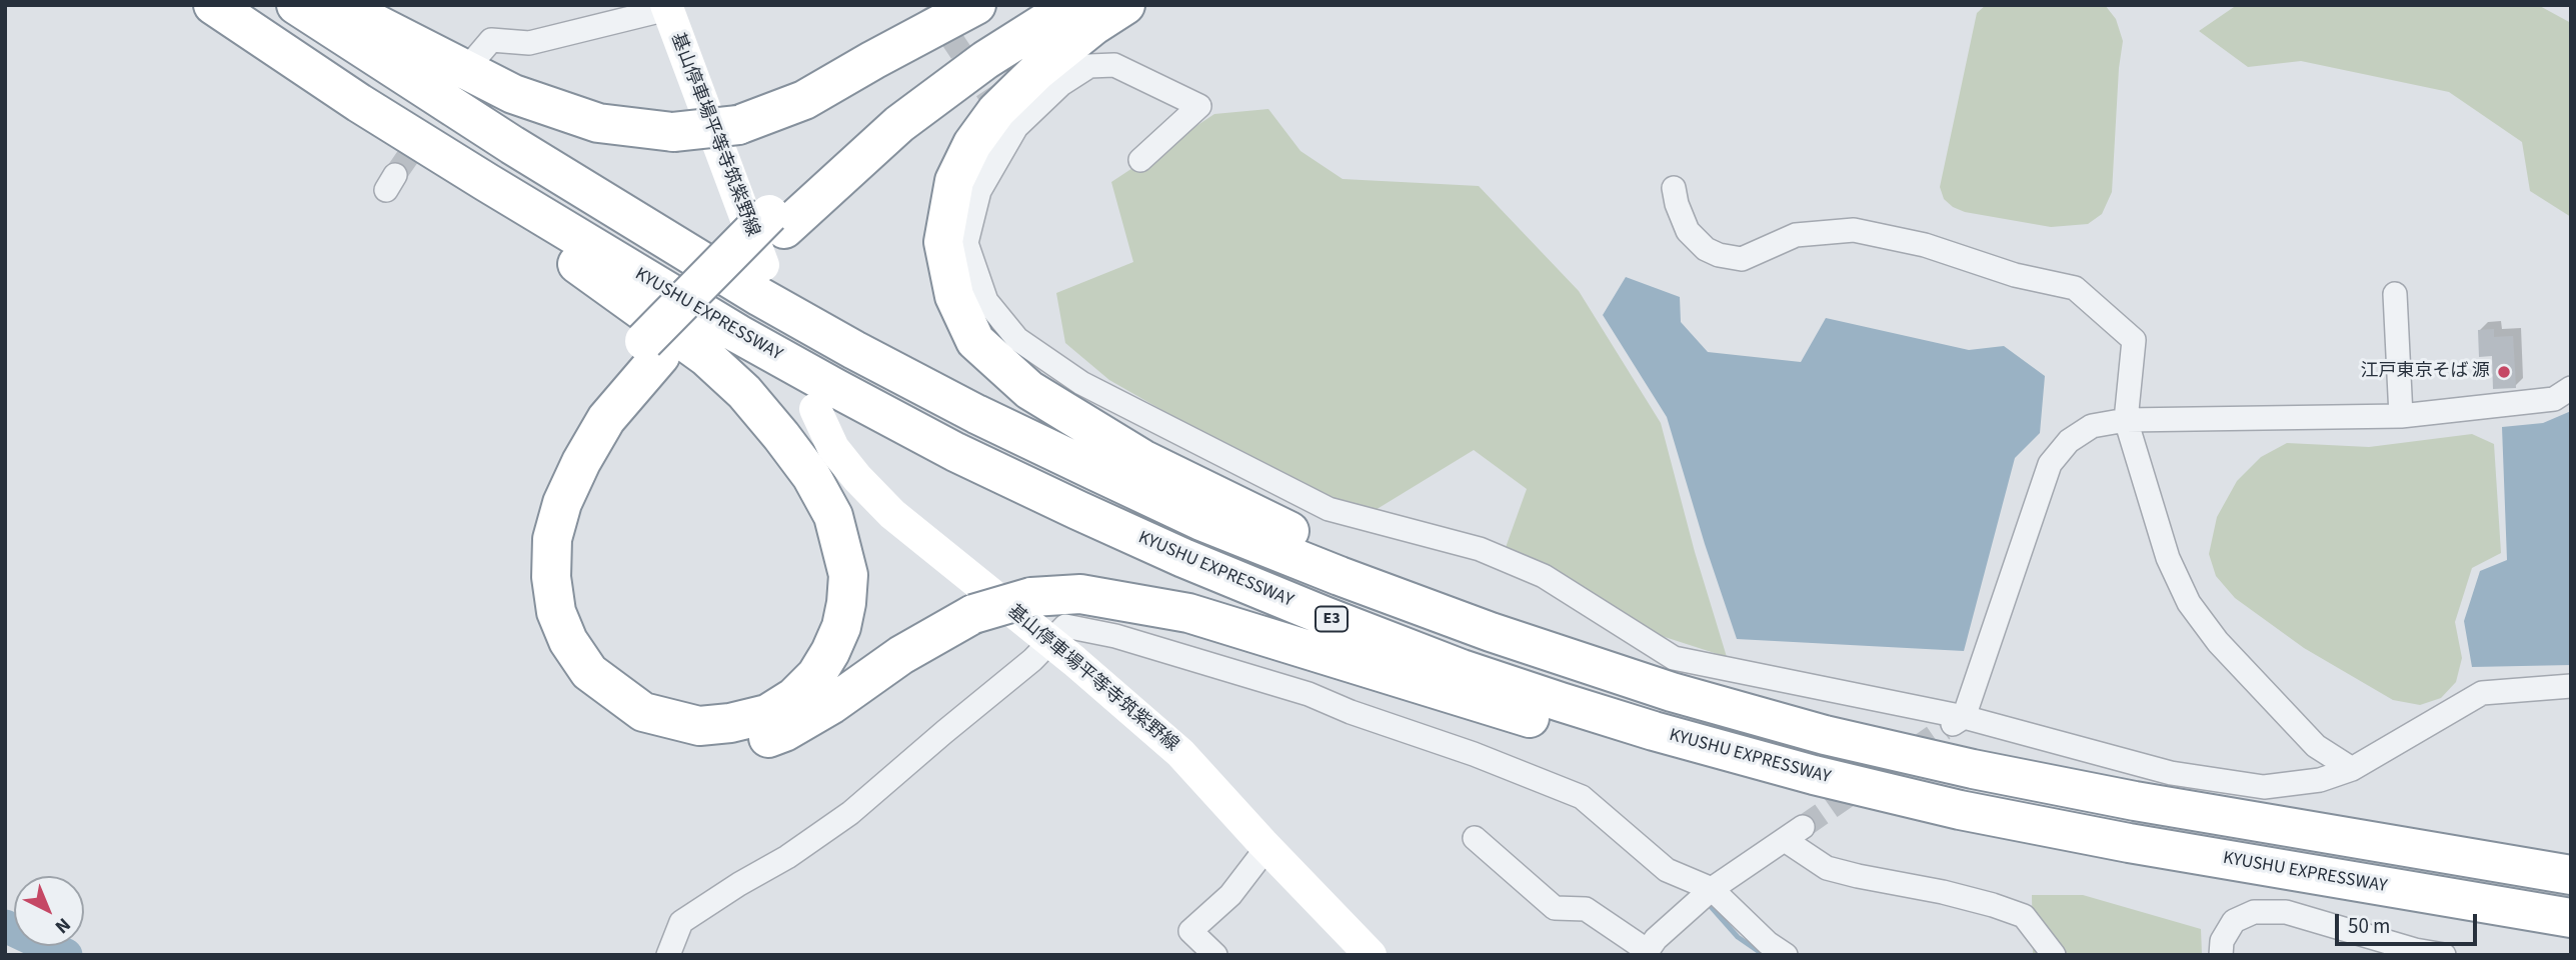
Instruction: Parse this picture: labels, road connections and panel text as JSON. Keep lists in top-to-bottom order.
{
  "streets": {
    "highway": ["KYUSHU EXPRESSWAY", "E3"],
    "main road": ["基山停車場平等寺筑紫野線"]
  },
  "places": ["江戸東京そば 源"],
  "scale_bar": "50 m",
  "north": "bottom right"
}
